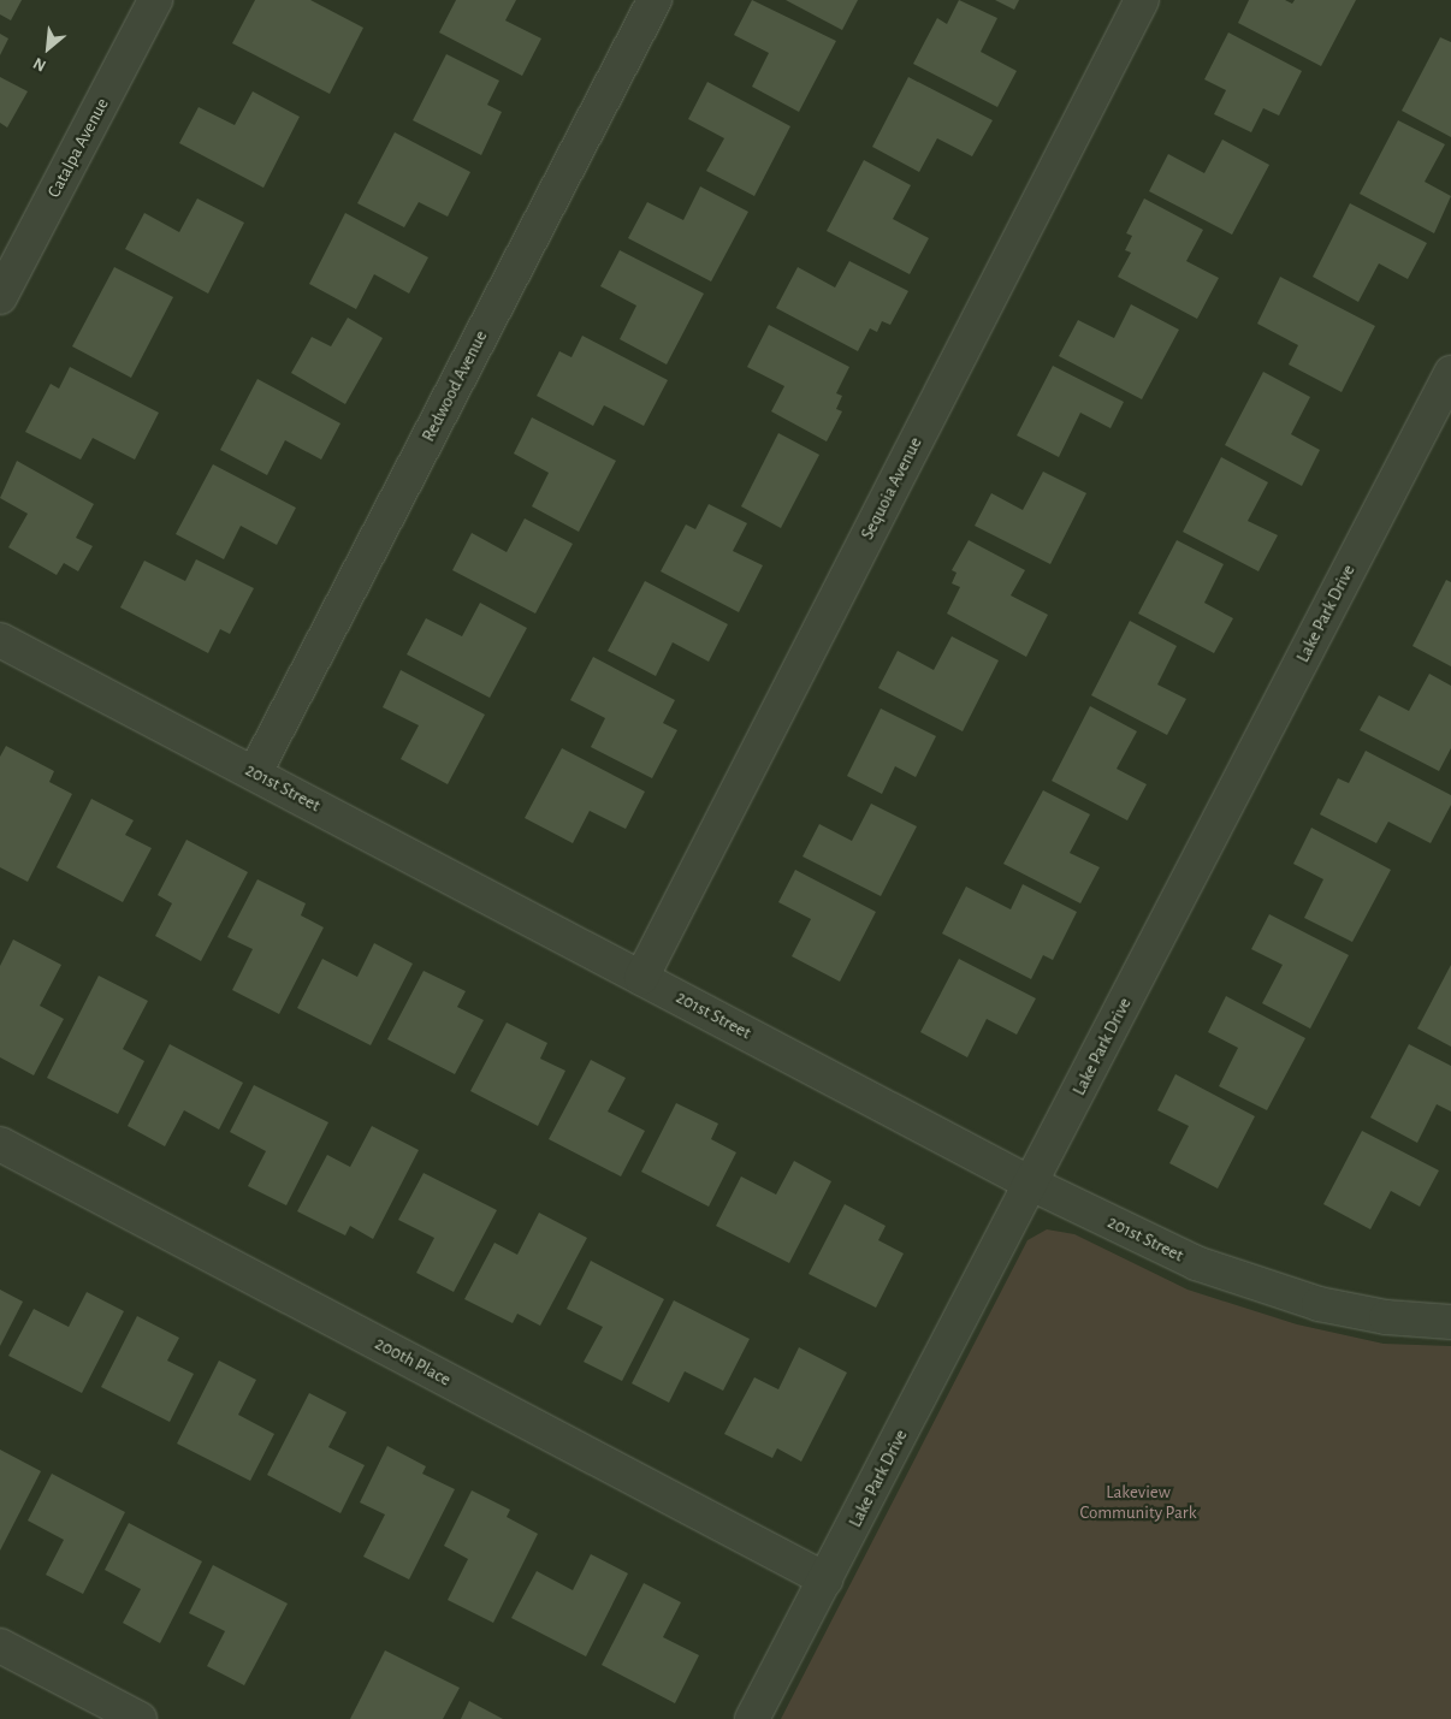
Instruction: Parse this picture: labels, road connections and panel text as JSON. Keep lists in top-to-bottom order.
{
  "streets": {
    "street": [
      "Catalpa Avenue",
      "Redwood Avenue",
      "Sequoia Avenue",
      "Lake Park Drive",
      "201st Street",
      "200th Place"
    ]
  },
  "crossings": [
    ["Redwood Avenue", "201st Street"],
    ["Sequoia Avenue", "201st Street"],
    ["Lake Park Drive", "201st Street"],
    ["Lake Park Drive", "200th Place"]
  ],
  "parks": ["Lakeview Community Park"],
  "north": "bottom left"
}
